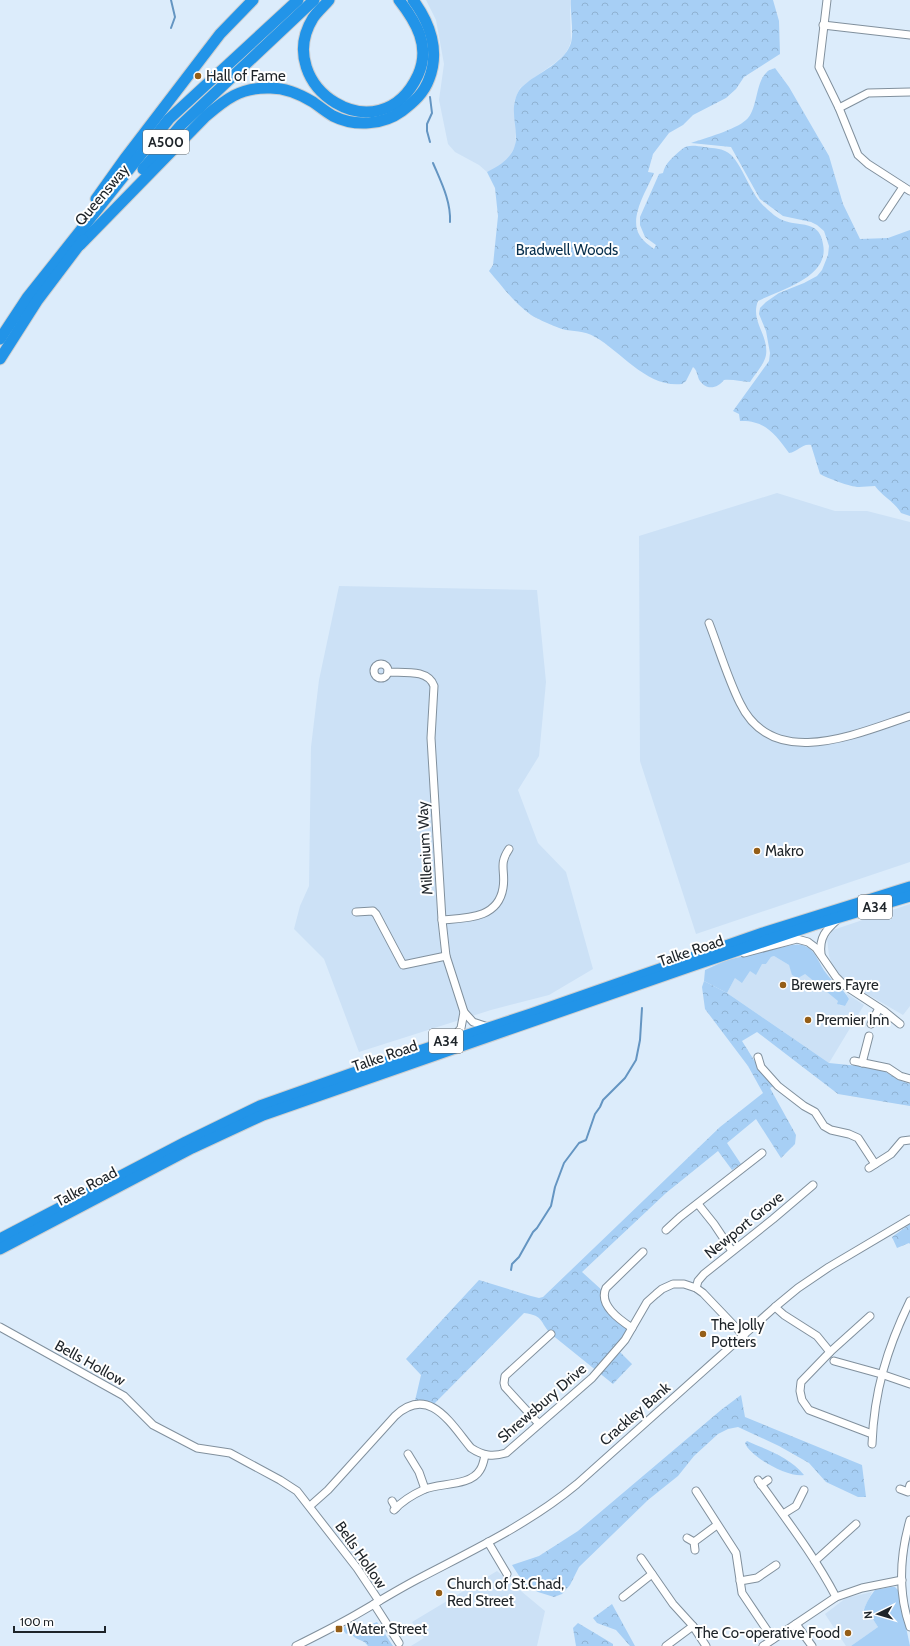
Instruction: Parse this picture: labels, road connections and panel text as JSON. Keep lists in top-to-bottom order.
{
  "streets": {
    "highway": [
      "A500",
      "Queensway",
      "A34",
      "Talke Road"
    ],
    "street": [
      "Millenium Way",
      "Newport Grove",
      "Bells Hollow",
      "Shrewsbury Drive",
      "Crackley Bank"
    ]
  },
  "crossings": [
    ["Newport Grove", "Shrewsbury Drive"],
    ["Bells Hollow", "Shrewsbury Drive"],
    ["Bells Hollow", "Crackley Bank"]
  ],
  "parks": ["Bradwell Woods"],
  "places": {
    "other": [
      "Hall of Fame",
      "Makro",
      "Brewers Fayre",
      "Premier Inn",
      "The Jolly Potters",
      "Church of St.Chad, Red Street",
      "The Co-operative Food"
    ],
    "transit": ["Water Street"]
  },
  "scale_bar": "100 m",
  "north": "left"
}
